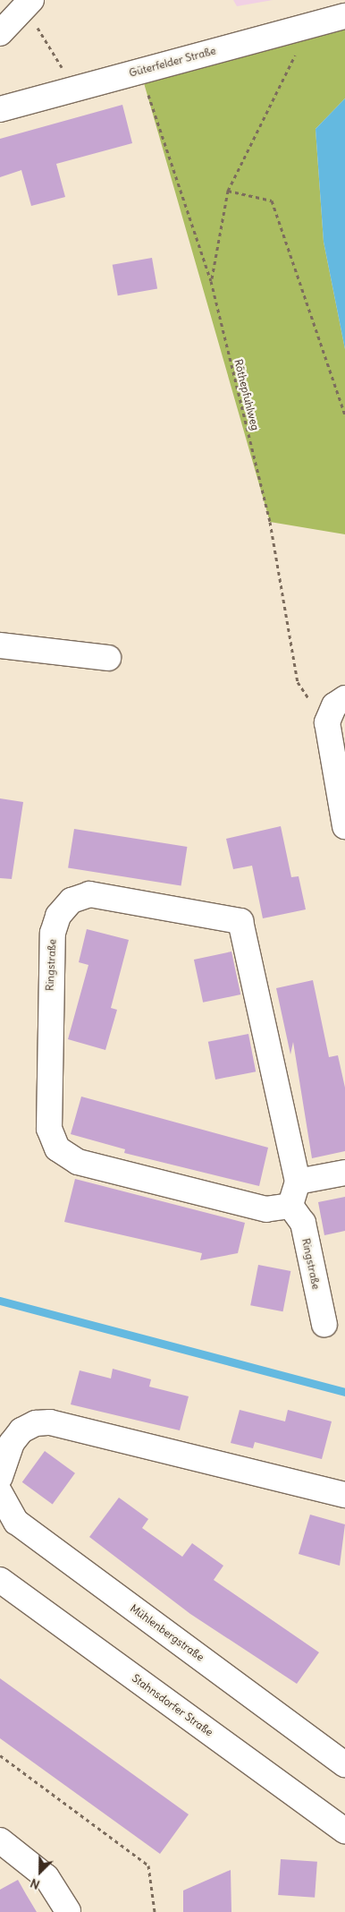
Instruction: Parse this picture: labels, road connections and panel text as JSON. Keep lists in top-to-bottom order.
{
  "streets": {
    "street": [
      "Güterfelder Straße",
      "Ringstraße",
      "Mühlenbergstraße",
      "Stahnsdorfer Straße"
    ],
    "path": ["Röthepfuhlweg"]
  },
  "crossings": [
    ["Güterfelder Straße", "Röthepfuhlweg"]
  ],
  "north": "bottom left"
}
